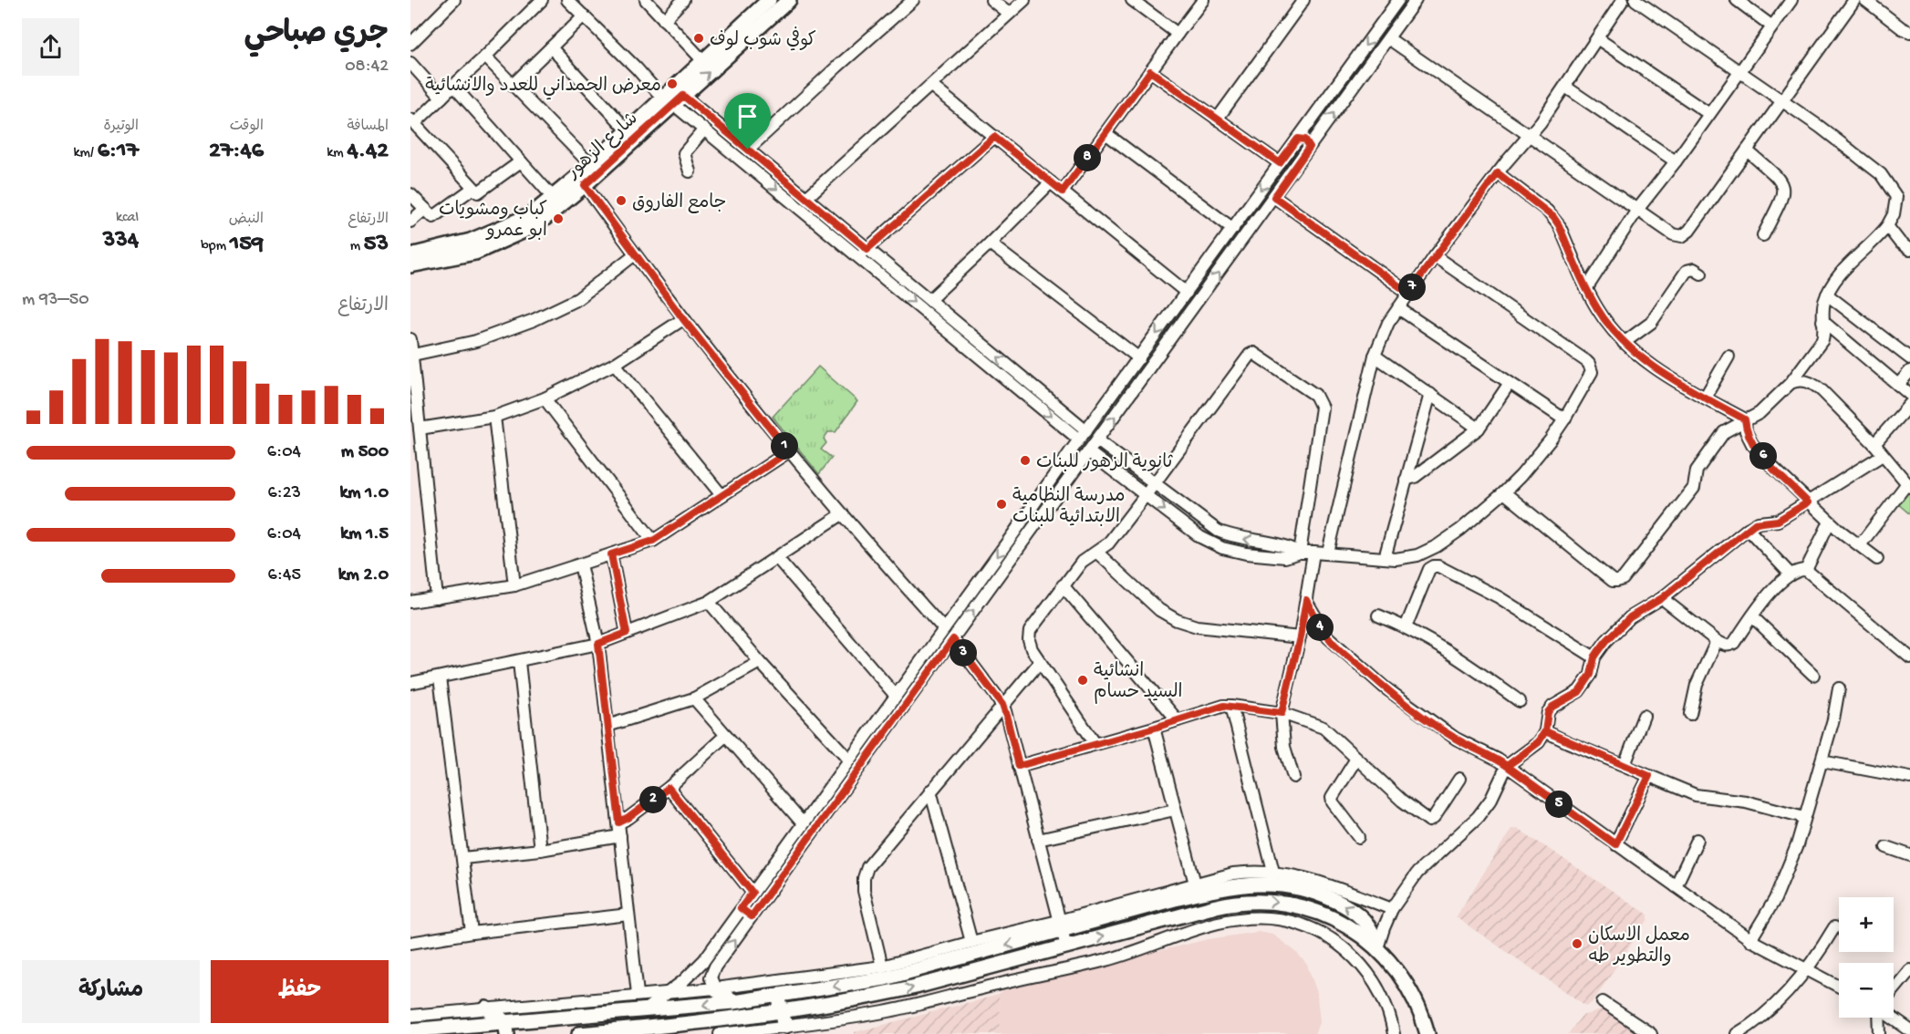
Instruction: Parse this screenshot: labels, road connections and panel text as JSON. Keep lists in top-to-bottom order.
{
  "streets": {
    "main road": ["شارع الزهور"]
  },
  "places": [
    "كوفي شوب لوف",
    "معرض الحمداني للعدد والانشائية",
    "جامع الفاروق",
    "كباب ومشويات ابو عمرو",
    "ثانوية الزهور للبنات",
    "مدرسة النظامية الابتدائية للبنات",
    "انشائية السيد حسام",
    "معمل الاسكان والتطوير طه"
  ],
  "page": {
    "heading": ["جري صباحي", "08:42"],
    "stats": [
      ["المسافة", "4.42 km"],
      ["الوقت", "27:46"],
      ["الوتيرة", "6:17 /km"],
      ["الارتفاع", "53 m"],
      ["النبض", "159 bpm"],
      ["kcal", "334"]
    ],
    "pins": [
      "8",
      "7",
      "1",
      "6",
      "4",
      "3",
      "2",
      "5"
    ],
    "chart": ["الارتفاع", "50–93 m"],
    "list": [
      {
        "name": "500 m",
        "note": "6:04"
      },
      {
        "name": "1.0 km",
        "note": "6:23"
      },
      {
        "name": "1.5 km",
        "note": "6:04"
      },
      {
        "name": "2.0 km",
        "note": "6:45"
      }
    ],
    "map_buttons": ["+", "−"],
    "buttons": ["حفظ", "مشاركة"]
  }
}
